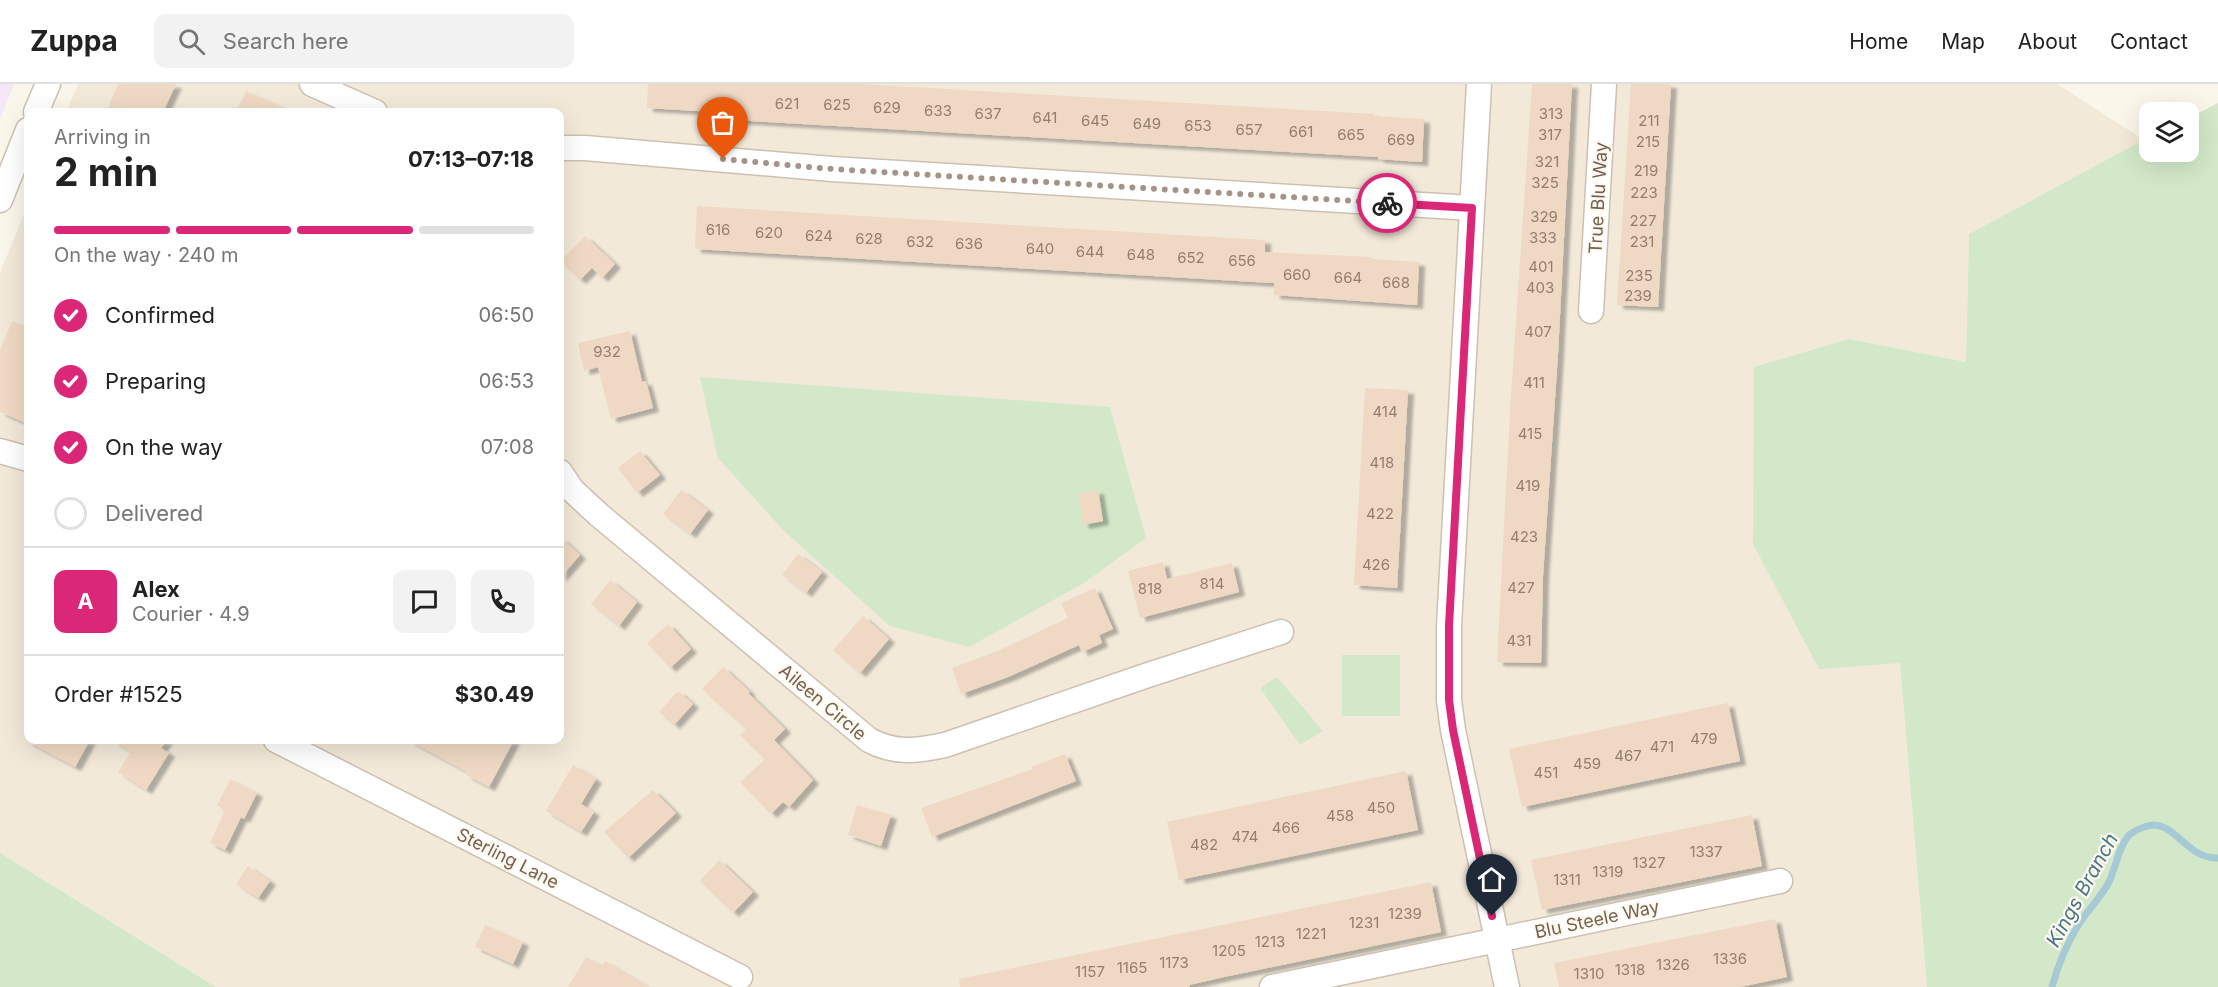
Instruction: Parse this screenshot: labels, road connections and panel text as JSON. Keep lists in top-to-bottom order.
{
  "streets": {
    "street": [
      "True Blu Way",
      "Aileen Circle",
      "Sterling Lane",
      "Blu Steele Way"
    ]
  },
  "water": ["Kings Branch"],
  "house_numbers": [
    "621",
    "625",
    "629",
    "633",
    "637",
    "313",
    "641",
    "645",
    "211",
    "649",
    "653",
    "657",
    "661",
    "665",
    "317",
    "669",
    "215",
    "321",
    "219",
    "325",
    "223",
    "329",
    "227",
    "616",
    "620",
    "624",
    "333",
    "628",
    "632",
    "231",
    "636",
    "640",
    "644",
    "648",
    "652",
    "656",
    "401",
    "660",
    "235",
    "664",
    "668",
    "403",
    "239",
    "407",
    "932",
    "411",
    "414",
    "415",
    "418",
    "419",
    "422",
    "423",
    "426",
    "814",
    "427",
    "818",
    "431",
    "479",
    "471",
    "467",
    "459",
    "451",
    "450",
    "458",
    "466",
    "474",
    "482",
    "1337",
    "1327",
    "1319",
    "1311",
    "1239",
    "1231",
    "1221",
    "1213",
    "1205",
    "1336",
    "1173",
    "1326",
    "1165",
    "1318",
    "1157",
    "1310"
  ],
  "page": {
    "header": "Zuppa",
    "search": "Search here",
    "nav": [
      "Home",
      "Map",
      "About",
      "Contact"
    ],
    "heading": ["2 min", "Arriving in", "07:13–07:18"],
    "panel": [
      "Alex",
      "Courier · 4.9",
      "Order #1525",
      "$30.49"
    ],
    "bar": "On the way · 240 m",
    "list": [
      ["Confirmed", "06:50"],
      ["Preparing", "06:53"],
      ["On the way", "07:08"],
      "Delivered"
    ],
    "round": "A"
  }
}
